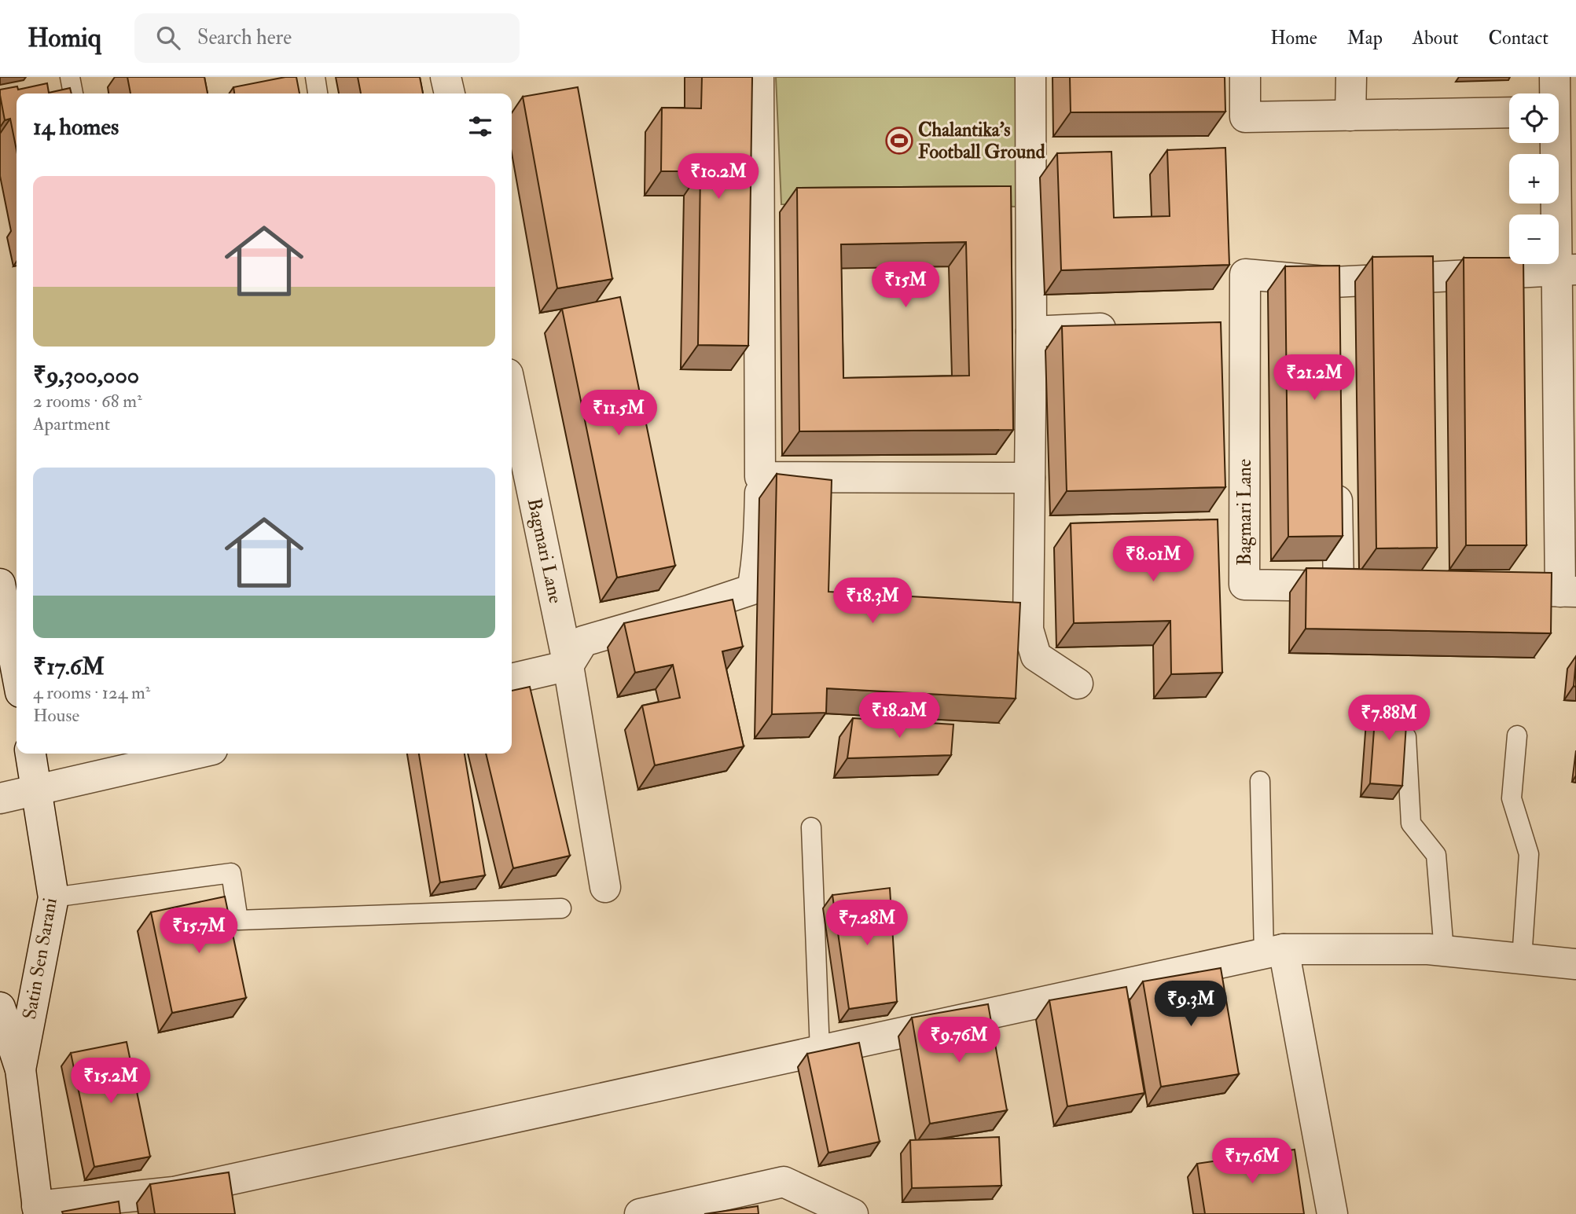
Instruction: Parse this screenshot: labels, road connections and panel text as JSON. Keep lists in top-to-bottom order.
{
  "streets": {
    "street": ["Bagmari Lane", "Satin Sen Sarani"]
  },
  "places": {
    "sports": ["Chalantika's Football Ground"]
  },
  "page": {
    "header": "Homiq",
    "search": "Search here",
    "nav": [
      "Home",
      "Map",
      "About",
      "Contact"
    ],
    "map_buttons": ["+", "−"],
    "heading": "14 homes",
    "price": [
      "₹10.2M",
      "₹15M",
      "₹21.2M",
      "₹11.5M",
      "₹8.01M",
      "₹18.3M",
      "₹18.2M",
      "₹7.88M",
      "₹7.28M",
      "₹15.7M",
      "₹9.3M",
      "₹9.76M",
      "₹15.2M",
      "₹17.6M"
    ],
    "list": [
      {
        "name": "₹9,300,000",
        "note": "2 rooms · 68 m² · Apartment"
      },
      {
        "name": "₹17.6M",
        "note": "4 rooms · 124 m² · House"
      }
    ]
  }
}
